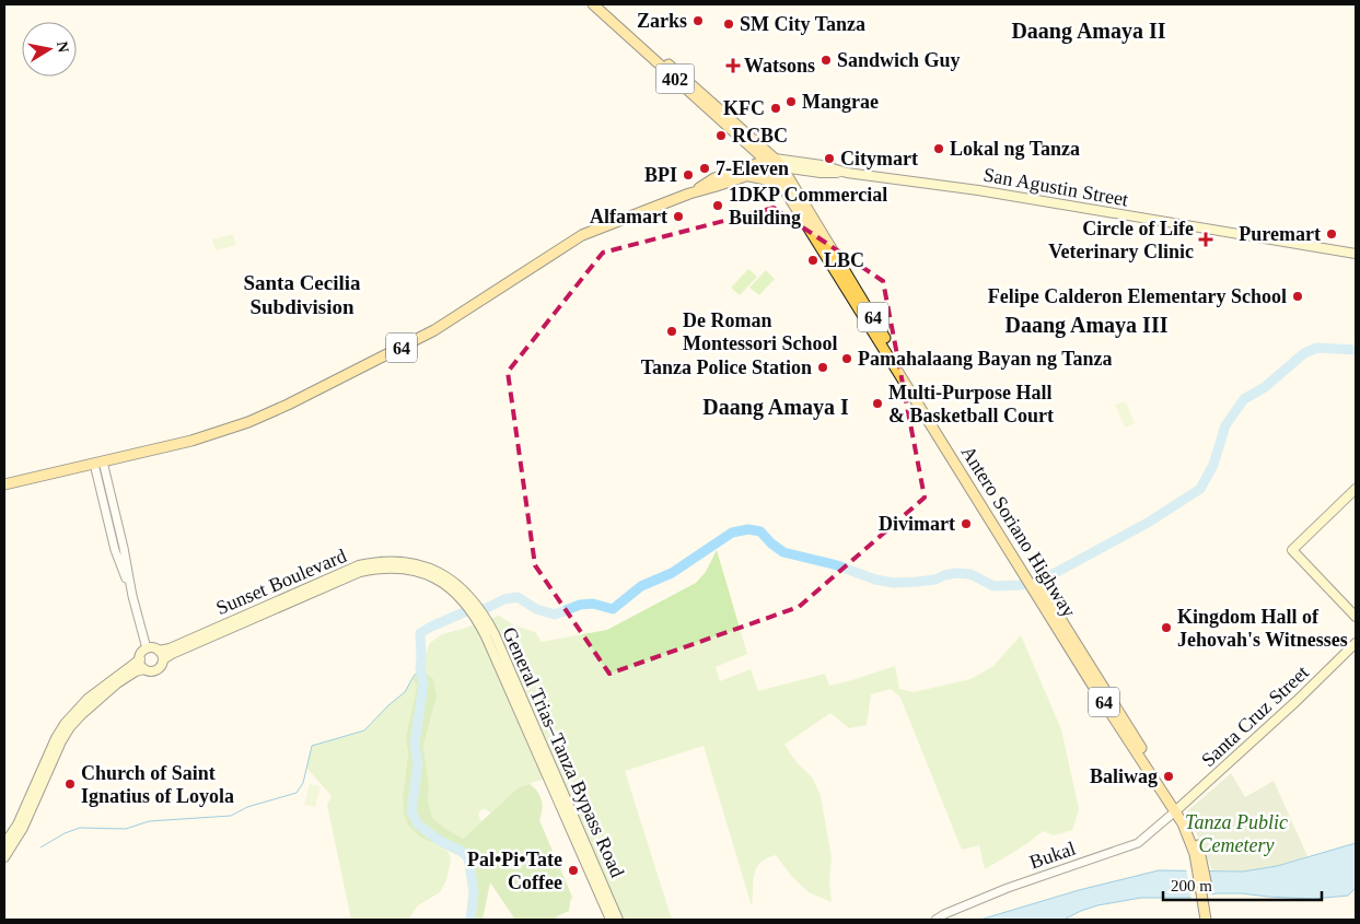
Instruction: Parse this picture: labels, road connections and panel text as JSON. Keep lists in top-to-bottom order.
{
  "streets": {
    "main road": [
      "402",
      "San Agustin Street",
      "64",
      "Antero Soriano Highway",
      "Sunset Boulevard",
      "Santa Cruz Street",
      "General Trias–Tanza Bypass Road"
    ],
    "street": ["Bukal"]
  },
  "crossings": [
    ["San Agustin Street", "64"],
    ["San Agustin Street", "Antero Soriano Highway"],
    ["64", "Antero Soriano Highway"],
    ["Antero Soriano Highway", "Santa Cruz Street"],
    ["Antero Soriano Highway", "Bukal"],
    ["Sunset Boulevard", "General Trias–Tanza Bypass Road"],
    ["Santa Cruz Street", "Bukal"]
  ],
  "districts": [
    "Daang Amaya II",
    "Santa Cecilia Subdivision",
    "Daang Amaya III",
    "Daang Amaya I"
  ],
  "parks": ["Tanza Public Cemetery"],
  "places": {
    "other": [
      "Zarks",
      "SM City Tanza",
      "Sandwich Guy",
      "Mangrae",
      "KFC",
      "RCBC",
      "Lokal ng Tanza",
      "Citymart",
      "7-Eleven",
      "BPI",
      "1DKP Commercial Building",
      "Alfamart",
      "Puremart",
      "LBC",
      "Felipe Calderon Elementary School",
      "De Roman Montessori School",
      "Pamahalaang Bayan ng Tanza",
      "Tanza Police Station",
      "Multi-Purpose Hall & Basketball Court",
      "Divimart",
      "Kingdom Hall of Jehovah's Witnesses",
      "Baliwag",
      "Church of Saint Ignatius of Loyola",
      "Pal•Pi•Tate Coffee"
    ],
    "health": ["Watsons", "Circle of Life Veterinary Clinic"]
  },
  "scale_bar": "200 m",
  "north": "right"
}
